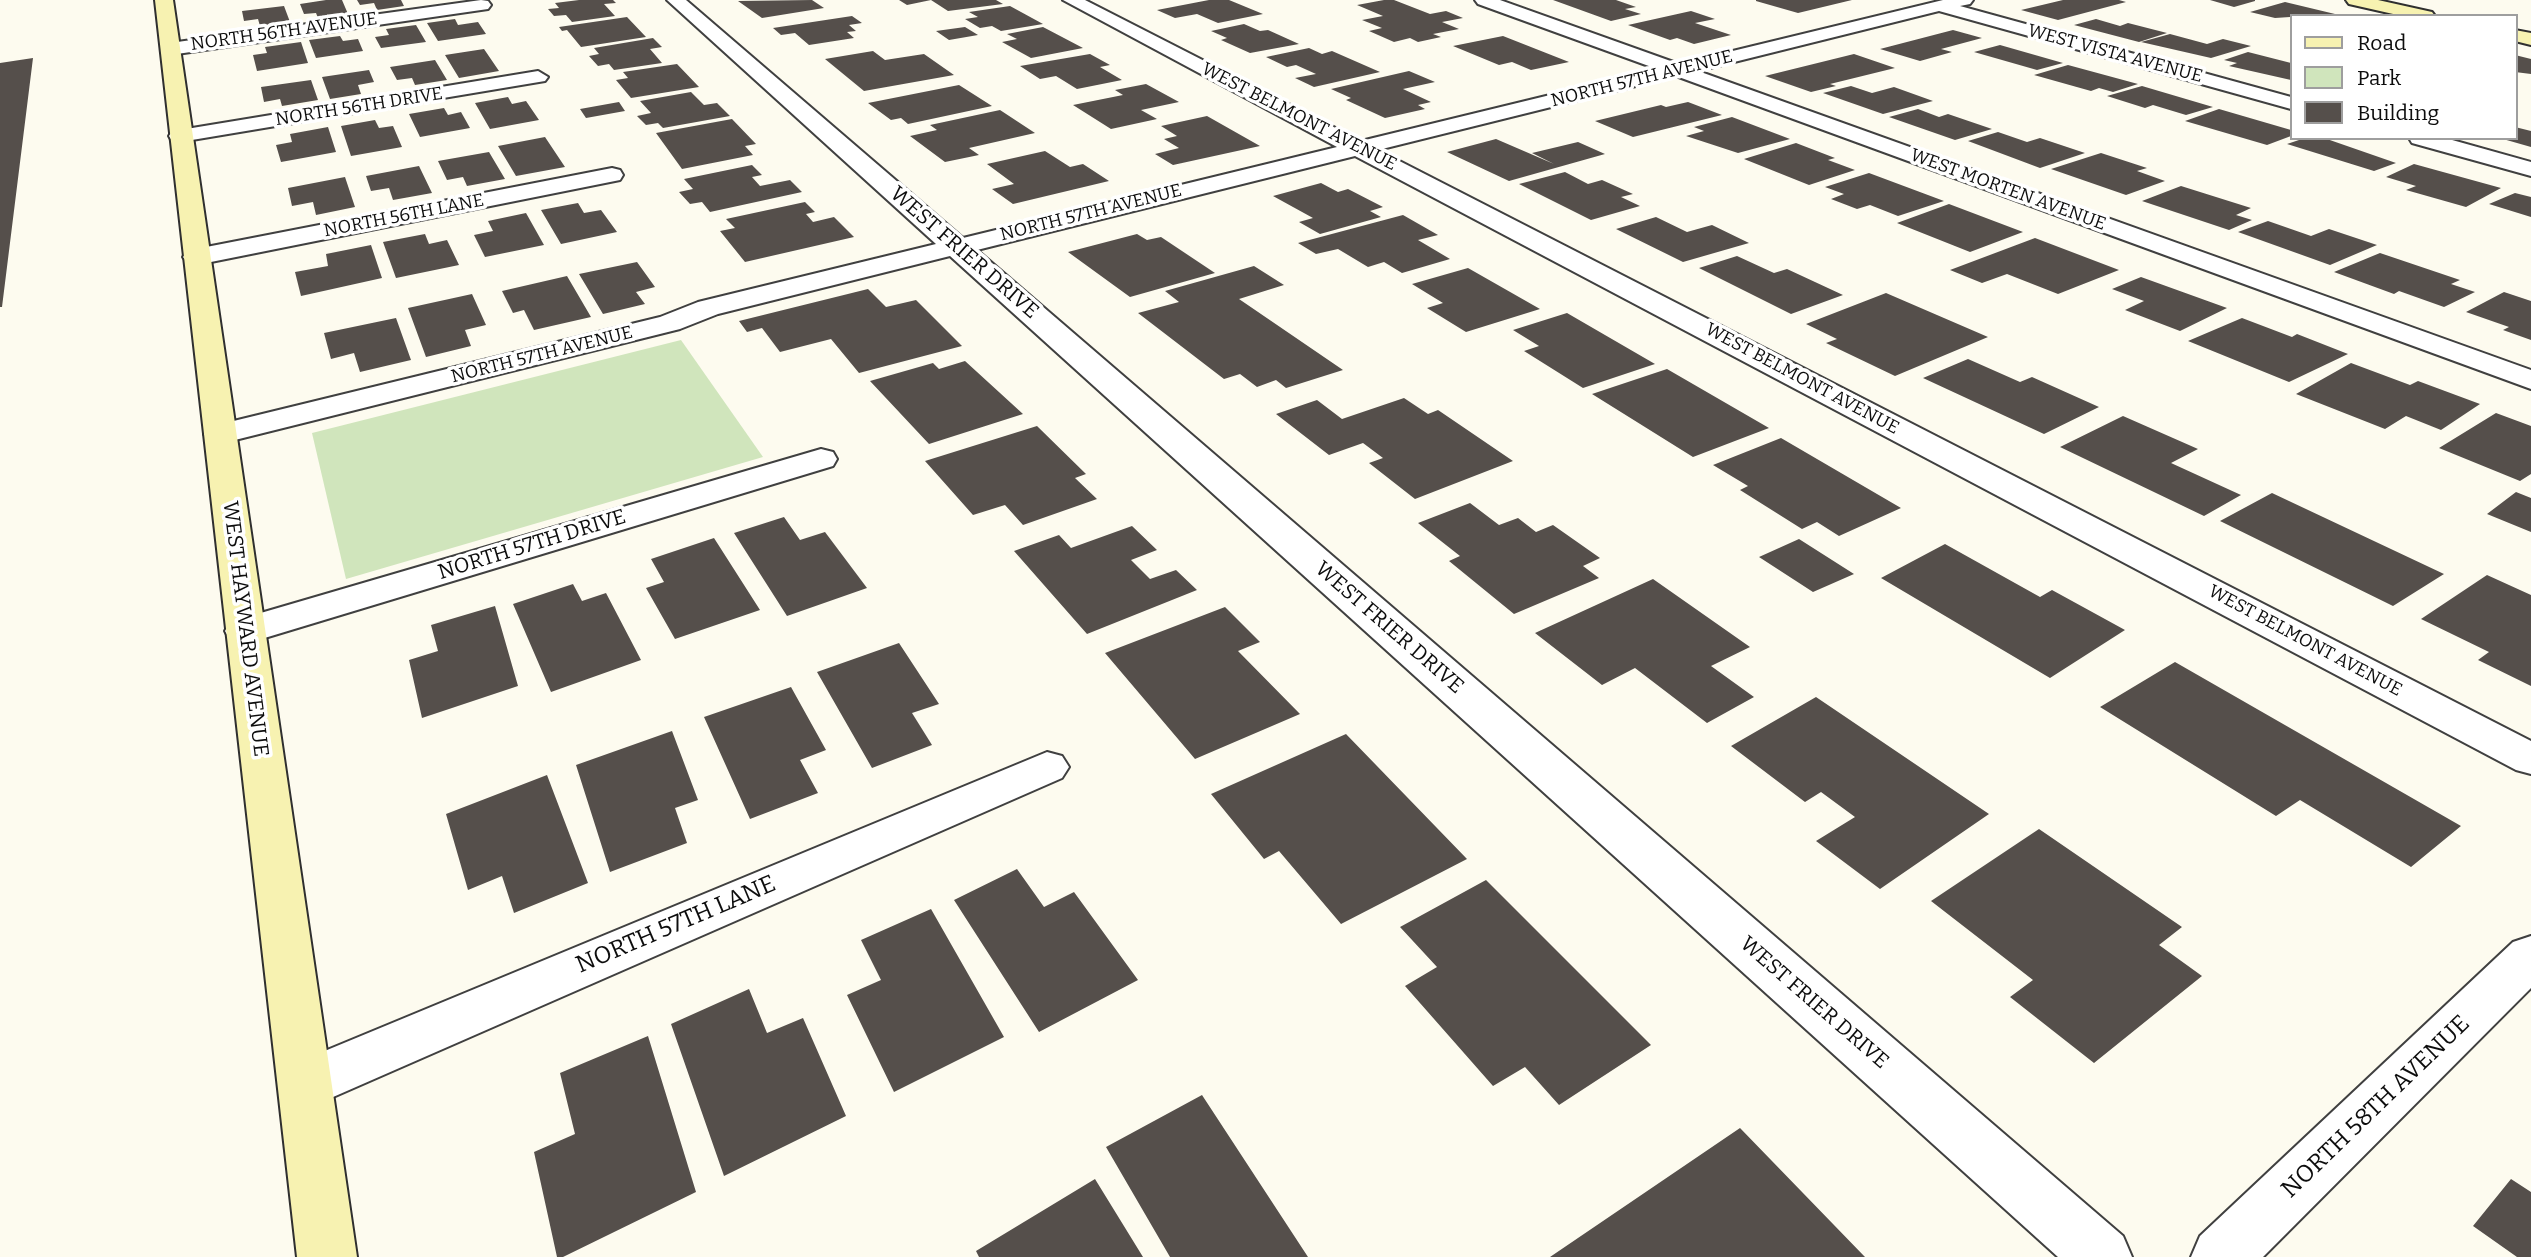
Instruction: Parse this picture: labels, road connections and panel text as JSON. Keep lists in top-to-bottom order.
{
  "streets": {
    "street": [
      "NORTH 56TH AVENUE",
      "WEST VISTA AVENUE",
      "NORTH 57TH AVENUE",
      "NORTH 56TH DRIVE",
      "WEST BELMONT AVENUE",
      "WEST MORTEN AVENUE",
      "NORTH 56TH LANE",
      "WEST FRIER DRIVE",
      "NORTH 57TH DRIVE",
      "WEST HAYWARD AVENUE",
      "NORTH 57TH LANE",
      "NORTH 58TH AVENUE"
    ]
  },
  "crossings": [
    ["NORTH 56TH AVENUE", "WEST HAYWARD AVENUE"],
    ["WEST VISTA AVENUE", "NORTH 57TH AVENUE"],
    ["NORTH 57TH AVENUE", "WEST BELMONT AVENUE"],
    ["NORTH 57TH AVENUE", "WEST MORTEN AVENUE"],
    ["NORTH 57TH AVENUE", "WEST FRIER DRIVE"],
    ["NORTH 57TH AVENUE", "WEST HAYWARD AVENUE"],
    ["NORTH 56TH DRIVE", "WEST HAYWARD AVENUE"],
    ["NORTH 56TH LANE", "WEST HAYWARD AVENUE"],
    ["NORTH 57TH DRIVE", "WEST HAYWARD AVENUE"],
    ["WEST HAYWARD AVENUE", "NORTH 57TH LANE"]
  ],
  "legend": ["Road", "Park", "Building"]
}
